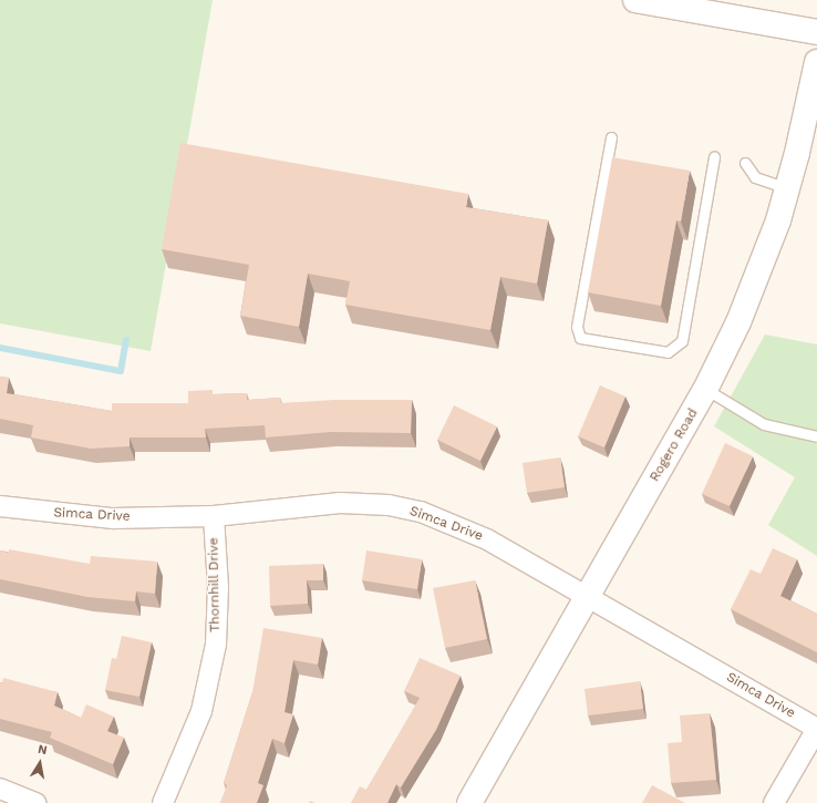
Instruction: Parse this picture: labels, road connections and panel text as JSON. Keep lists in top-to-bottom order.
{
  "streets": {
    "street": ["Rogero Road", "Simca Drive", "Thornhill Drive"]
  },
  "crossings": [
    ["Rogero Road", "Simca Drive"],
    ["Simca Drive", "Thornhill Drive"]
  ],
  "north": "top"
}
